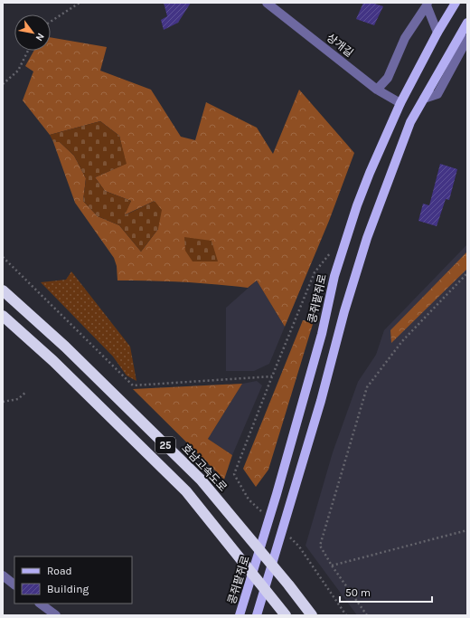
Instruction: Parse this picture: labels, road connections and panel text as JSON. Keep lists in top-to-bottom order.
{
  "streets": {
    "highway": ["25", "호남고속도로"],
    "main road": ["콩쥐팥쥐로"],
    "street": ["상개길"]
  },
  "crossings": [
    ["상개길", "콩쥐팥쥐로"]
  ],
  "legend": ["Road", "Building"],
  "scale_bar": "50 m",
  "north": "bottom right"
}
